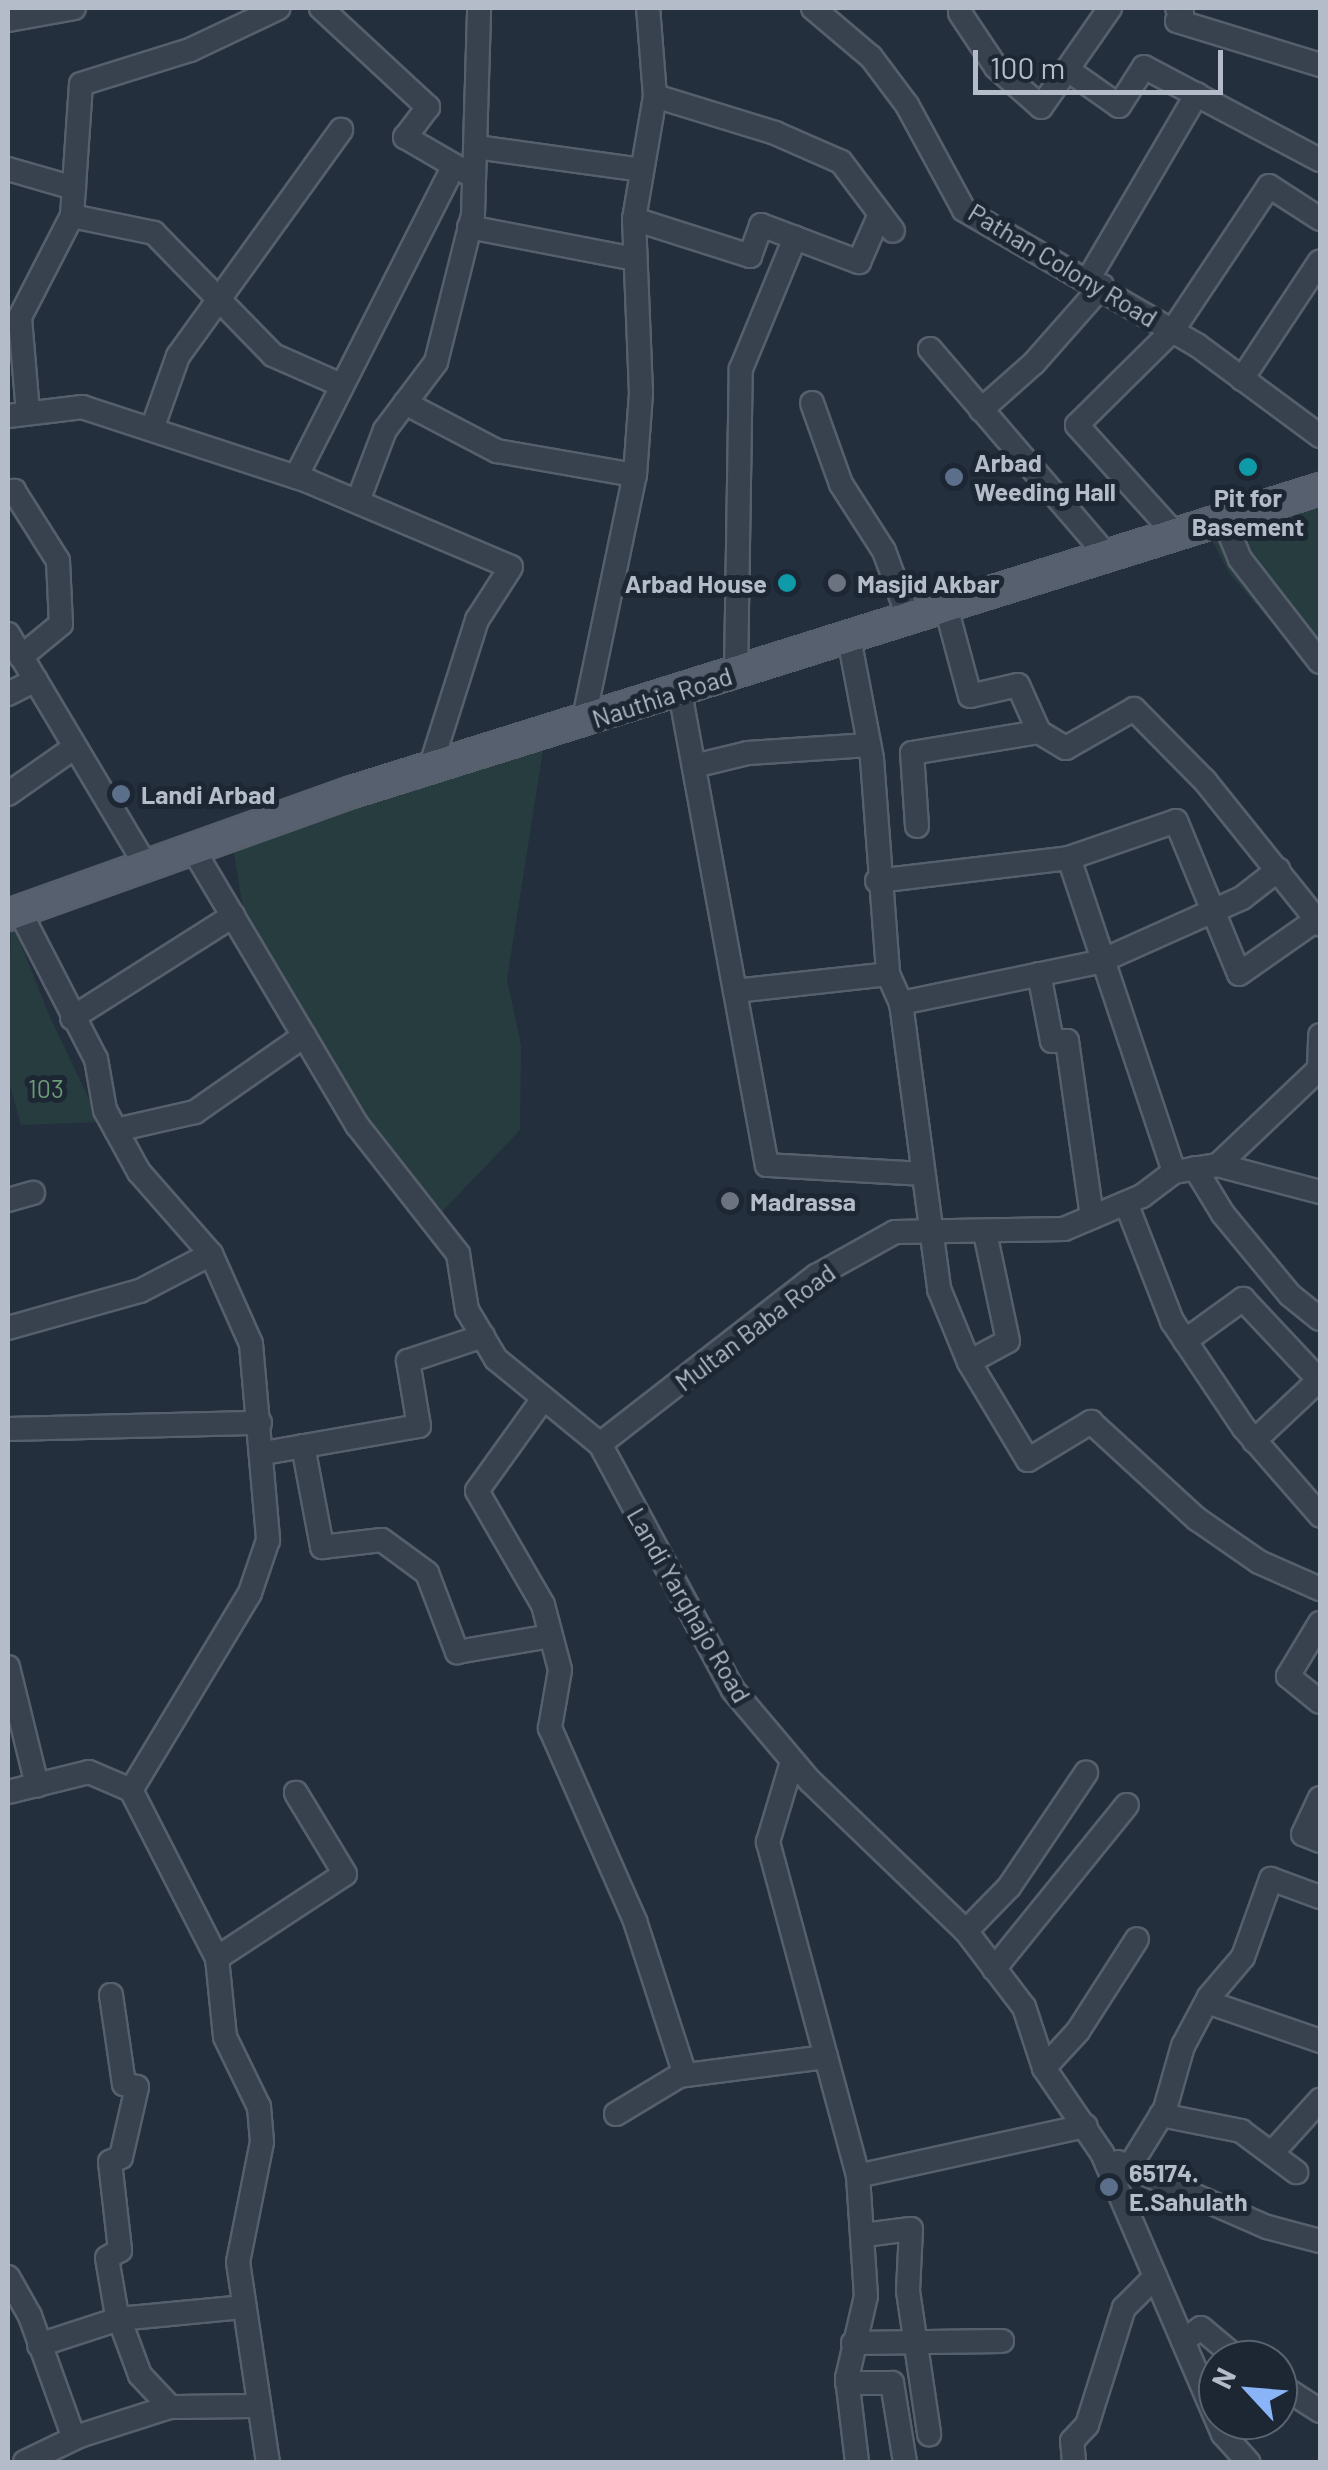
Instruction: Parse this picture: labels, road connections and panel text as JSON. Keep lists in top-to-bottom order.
{
  "streets": {
    "main road": ["Nauthia Road"],
    "street": ["Pathan Colony Road", "Multan Baba Road", "Landi Yarghajo Road"]
  },
  "crossings": [
    ["Nauthia Road", "Landi Yarghajo Road"],
    ["Multan Baba Road", "Landi Yarghajo Road"]
  ],
  "parks": ["103"],
  "places": [
    "Pit for Basement",
    "Arbad Weeding Hall",
    "Arbad House",
    "Masjid Akbar",
    "Landi Arbad",
    "Madrassa",
    "65174. E.Sahulath"
  ],
  "scale_bar": "100 m",
  "north": "top left"
}
